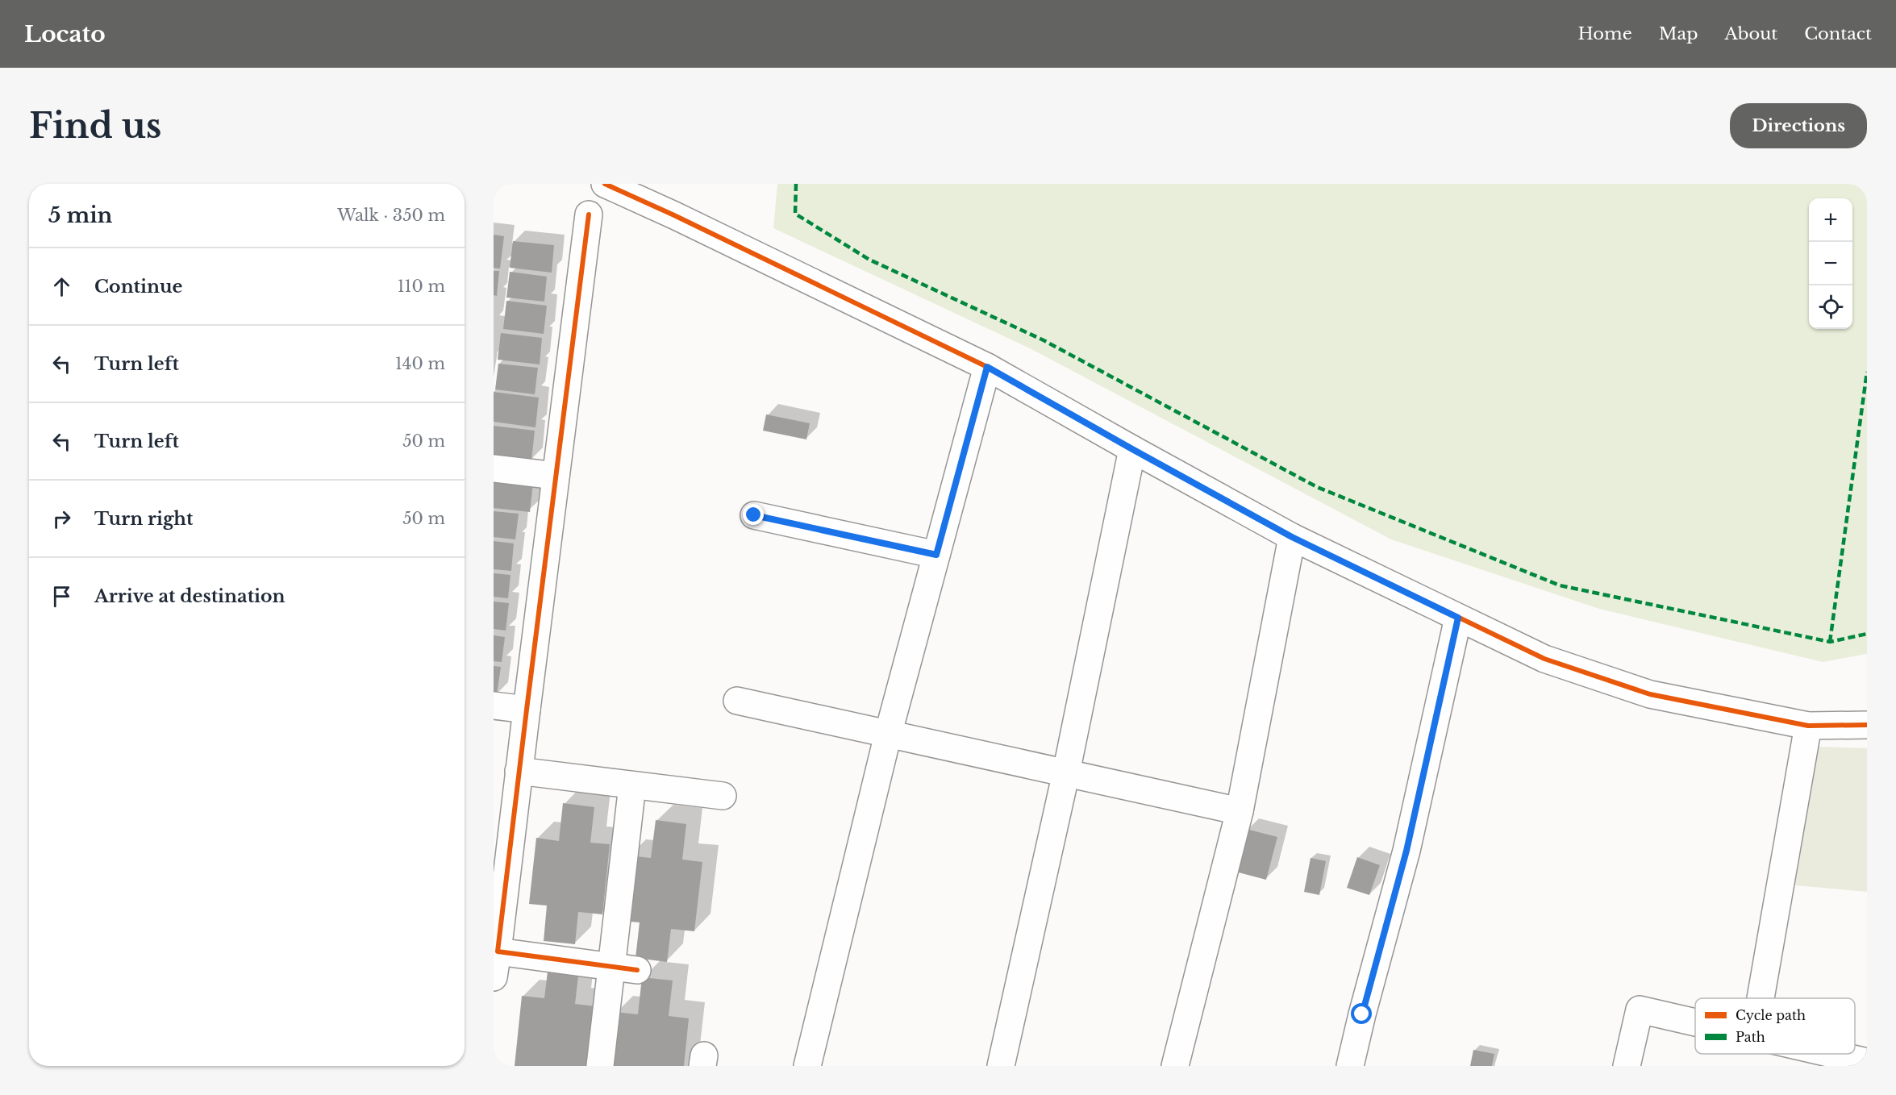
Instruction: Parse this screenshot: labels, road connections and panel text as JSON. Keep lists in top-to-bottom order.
{
  "legend": ["Cycle path", "Path"],
  "page": {
    "header": "Locato",
    "nav": [
      "Home",
      "Map",
      "About",
      "Contact"
    ],
    "buttons": "Directions",
    "title": "Find us",
    "heading": ["5 min", "Walk · 350 m"],
    "map_buttons": ["+", "−"],
    "list": [
      ["Continue", "110 m"],
      ["Turn left", "140 m"],
      ["Turn left", "50 m"],
      ["Turn right", "50 m"],
      "Arrive at destination"
    ]
  }
}
